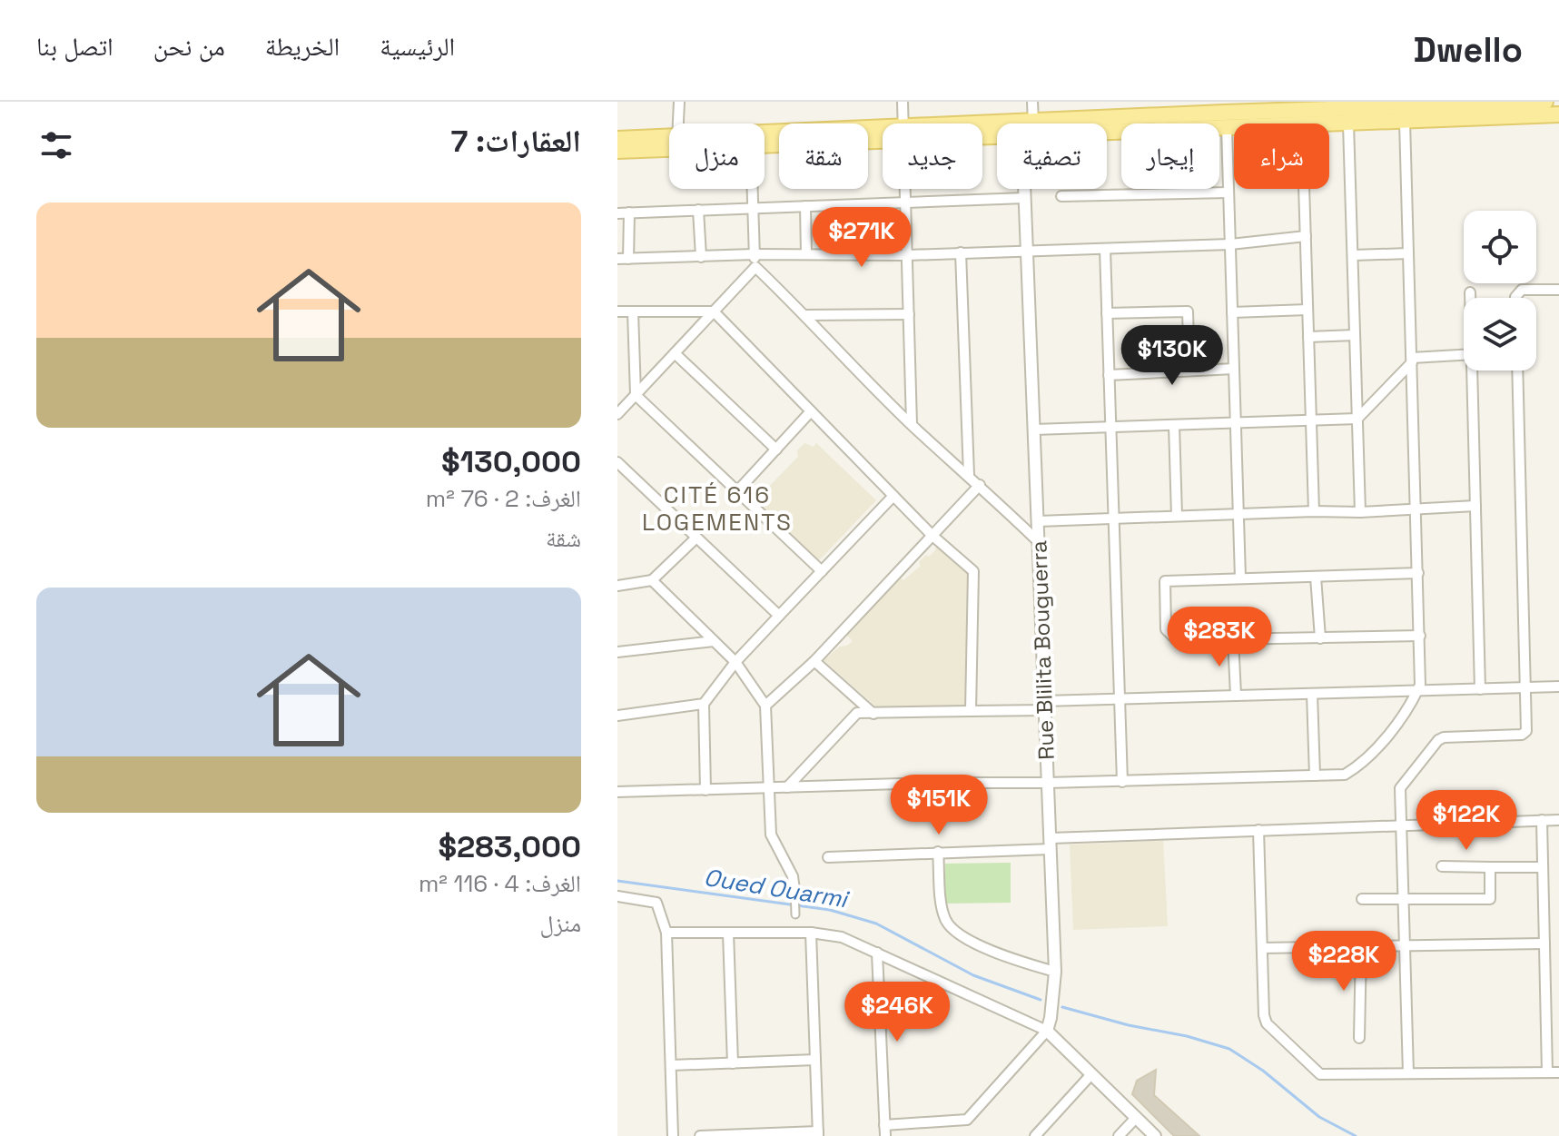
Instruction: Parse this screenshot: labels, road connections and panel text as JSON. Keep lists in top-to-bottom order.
{
  "streets": {
    "street": ["Rue Blilita Bouguerra"]
  },
  "districts": ["CITÉ 616 LOGEMENTS"],
  "water": ["Oued Ouarmi"],
  "page": {
    "header": "Dwello",
    "nav": [
      "الرئيسية",
      "الخريطة",
      "من نحن",
      "اتصل بنا"
    ],
    "heading": "العقارات: 7",
    "chip": [
      "شراء",
      "إيجار",
      "تصفية",
      "جديد",
      "شقة",
      "منزل"
    ],
    "list": [
      {
        "name": "$130,000",
        "note": "الغرف: 2 · 76 m² · شقة"
      },
      {
        "name": "$283,000",
        "note": "الغرف: 4 · 116 m² · منزل"
      }
    ],
    "price": [
      "$271K",
      "$130K",
      "$283K",
      "$151K",
      "$122K",
      "$228K",
      "$246K"
    ]
  }
}
